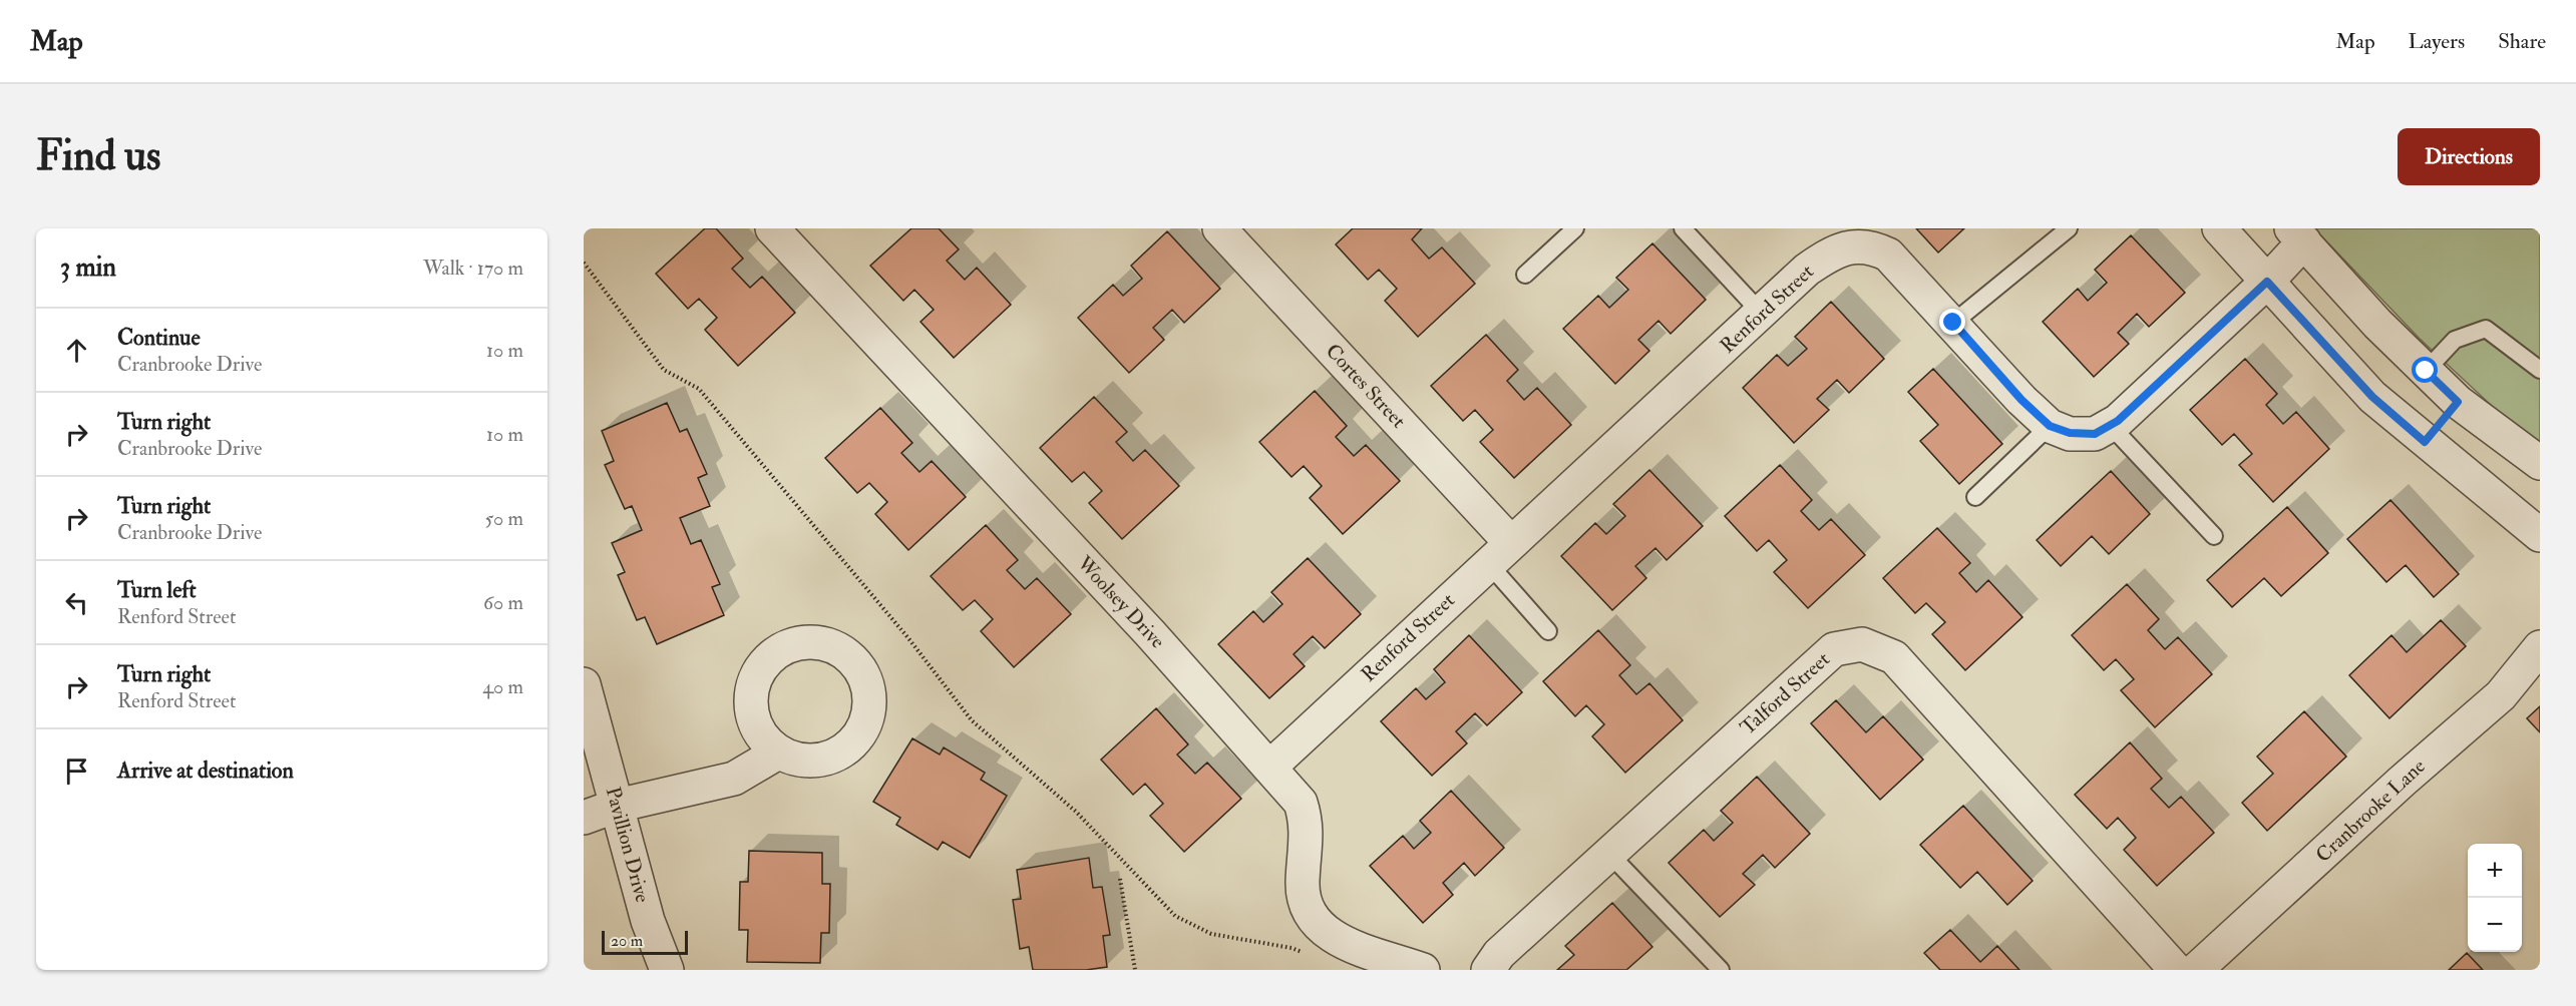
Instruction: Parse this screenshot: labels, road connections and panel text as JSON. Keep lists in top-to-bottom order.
{
  "streets": {
    "street": [
      "Renford Street",
      "Cortes Street",
      "Woolsey Drive",
      "Talford Street",
      "Cranbrooke Lane",
      "Pavillion Drive"
    ]
  },
  "crossings": [
    ["Renford Street", "Cortes Street"],
    ["Renford Street", "Woolsey Drive"]
  ],
  "scale_bar": "20 m",
  "page": {
    "header": "Map",
    "nav": ["Map", "Layers", "Share"],
    "buttons": "Directions",
    "title": "Find us",
    "heading": ["3 min", "Walk · 170 m"],
    "list": [
      ["Continue", "Cranbrooke Drive", "10 m"],
      ["Turn right", "Cranbrooke Drive", "10 m"],
      ["Turn right", "Cranbrooke Drive", "50 m"],
      ["Turn left", "Renford Street", "60 m"],
      ["Turn right", "Renford Street", "40 m"],
      "Arrive at destination"
    ],
    "map_buttons": ["+", "−"],
    "scale": "20 m"
  }
}
